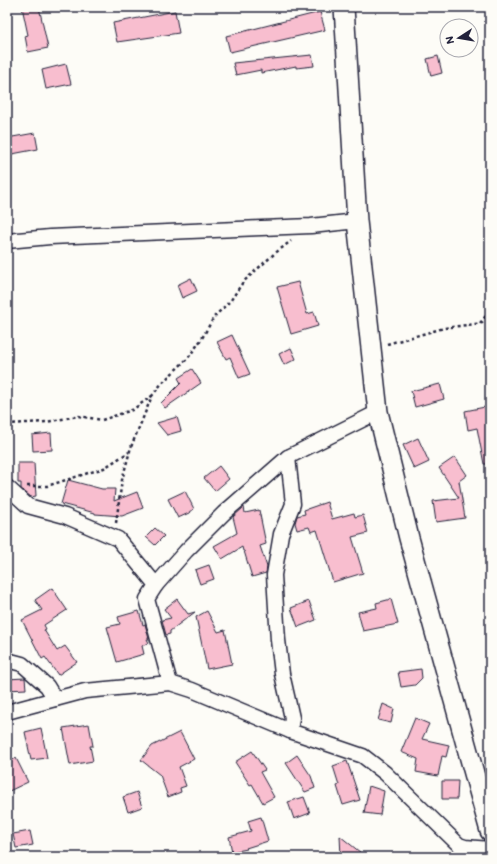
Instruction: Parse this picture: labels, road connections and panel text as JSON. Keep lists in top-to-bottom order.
{
  "north": "left"
}
